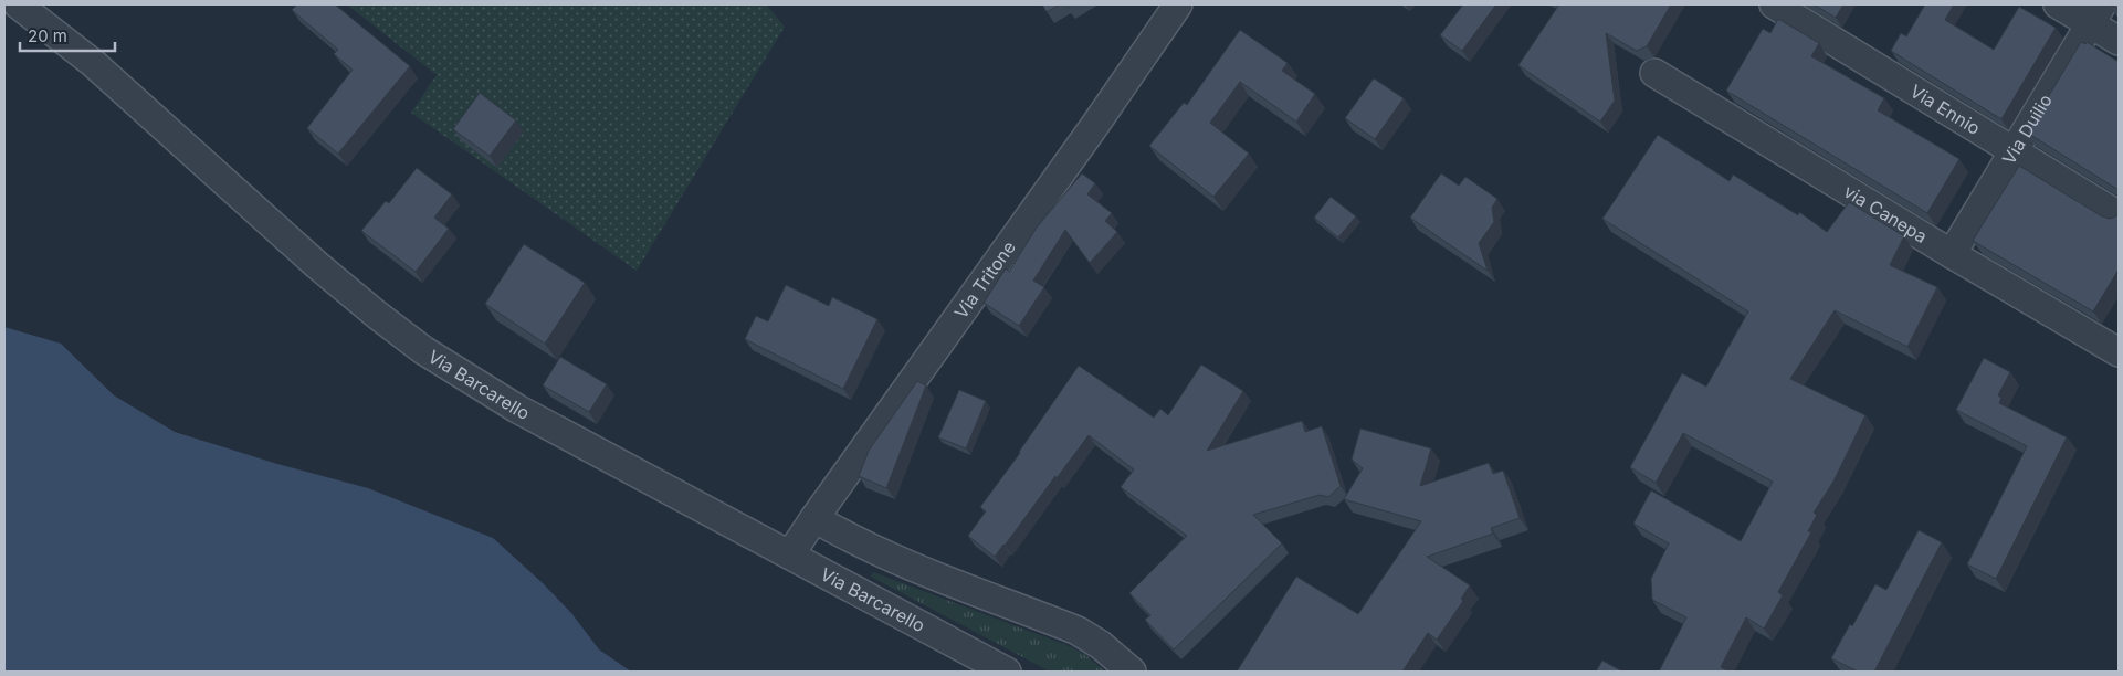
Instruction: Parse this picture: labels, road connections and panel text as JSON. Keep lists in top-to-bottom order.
{
  "streets": {
    "street": [
      "Via Ennio",
      "Via Duilio",
      "via Canepa",
      "Via Tritone",
      "Via Barcarello"
    ]
  },
  "crossings": [
    ["Via Ennio", "Via Duilio"],
    ["Via Duilio", "via Canepa"],
    ["Via Tritone", "Via Barcarello"]
  ],
  "scale_bar": "20 m"
}
